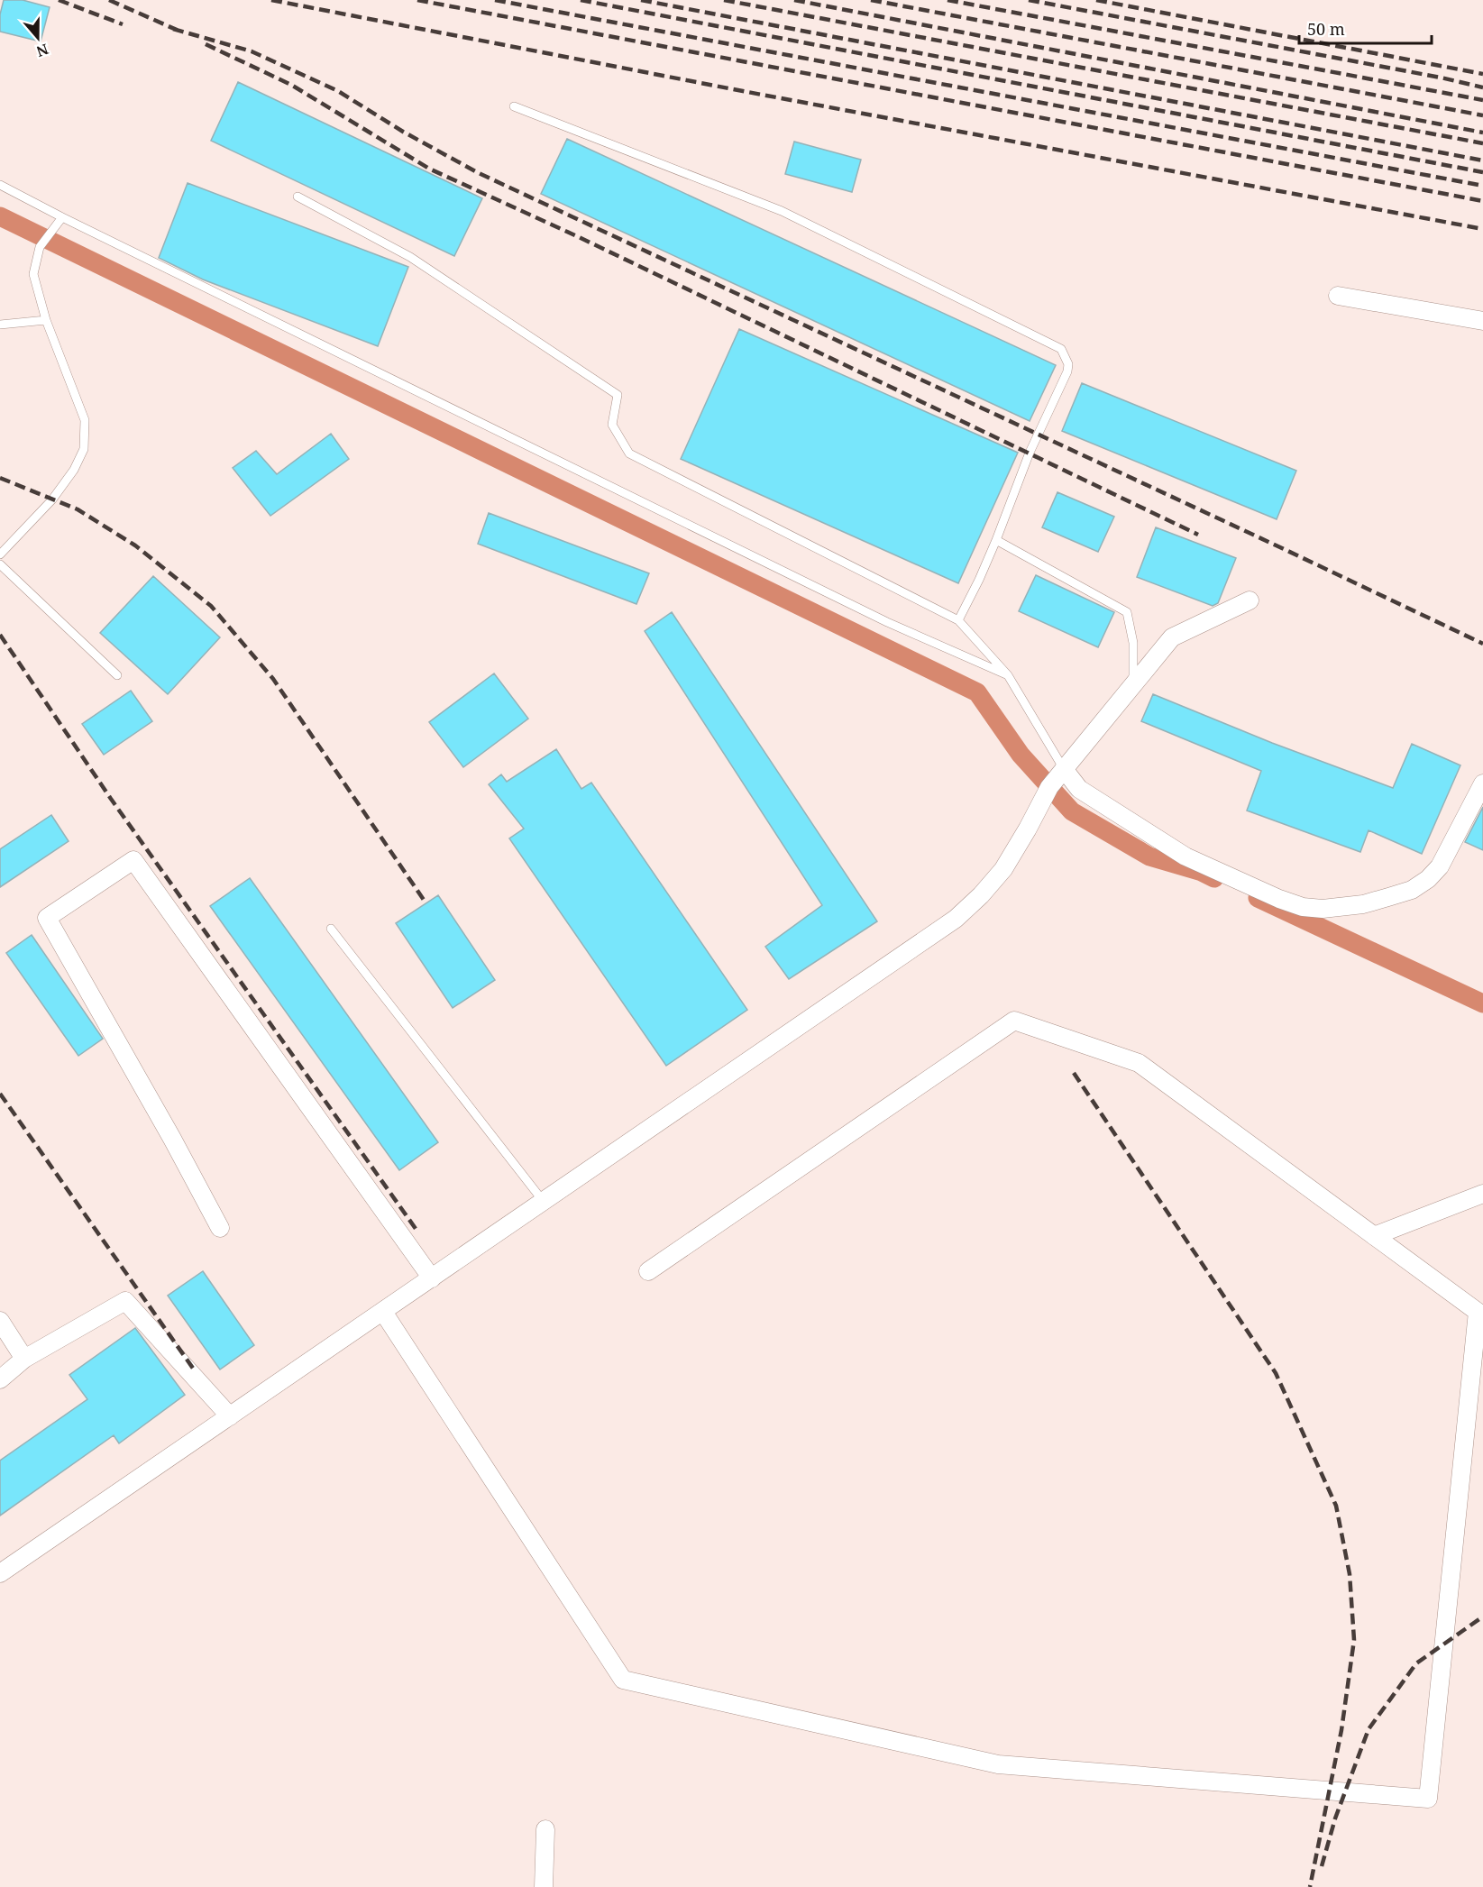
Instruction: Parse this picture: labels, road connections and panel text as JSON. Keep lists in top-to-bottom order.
{
  "scale_bar": "50 m",
  "north": "bottom"
}
